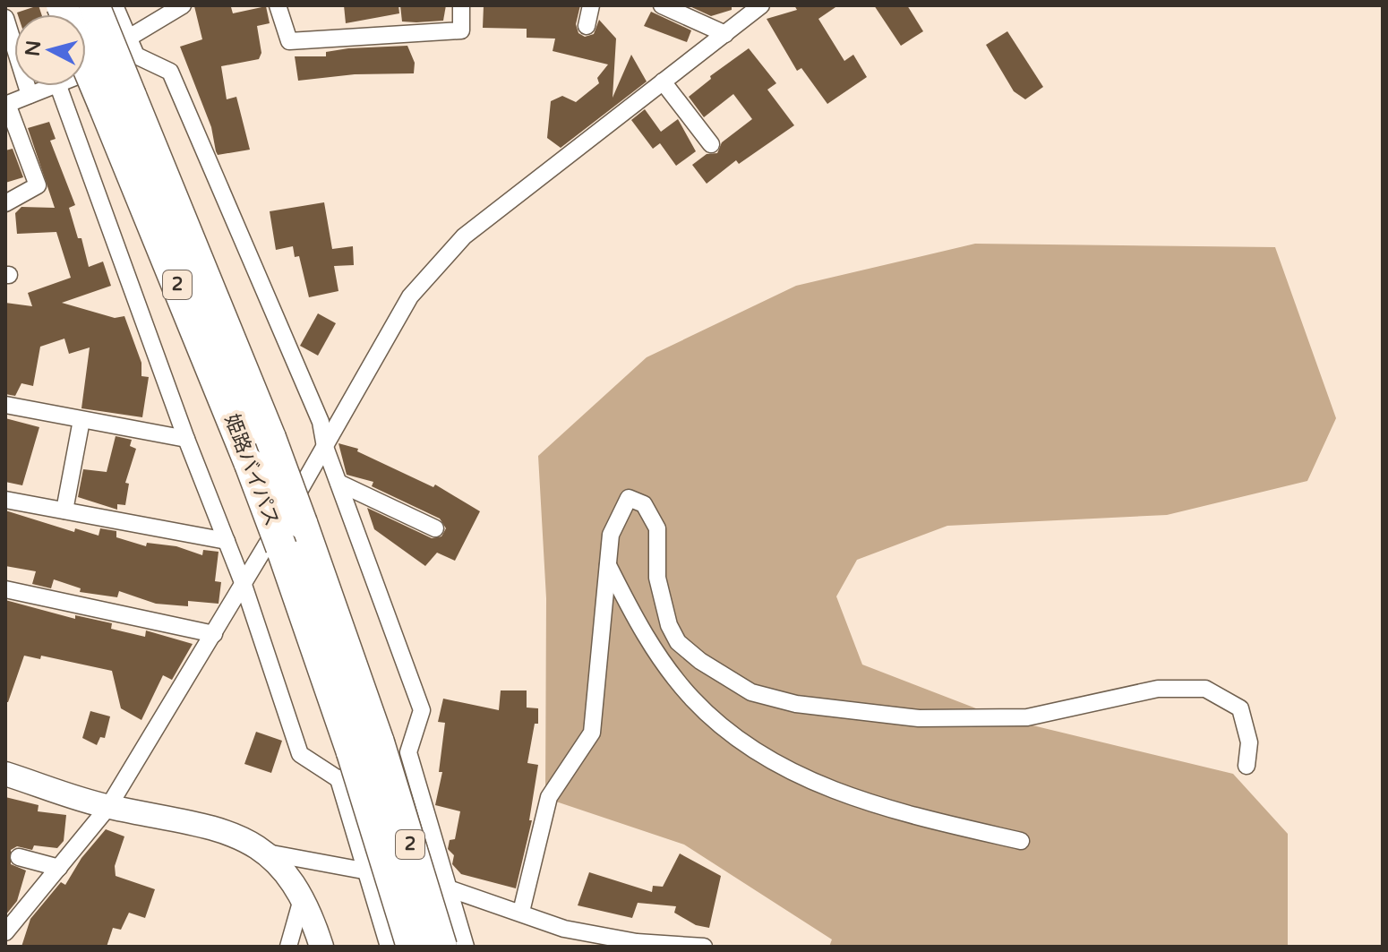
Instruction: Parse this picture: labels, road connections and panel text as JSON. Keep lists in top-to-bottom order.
{
  "streets": {
    "highway": ["2", "姫路バイパス"]
  },
  "north": "left"
}
